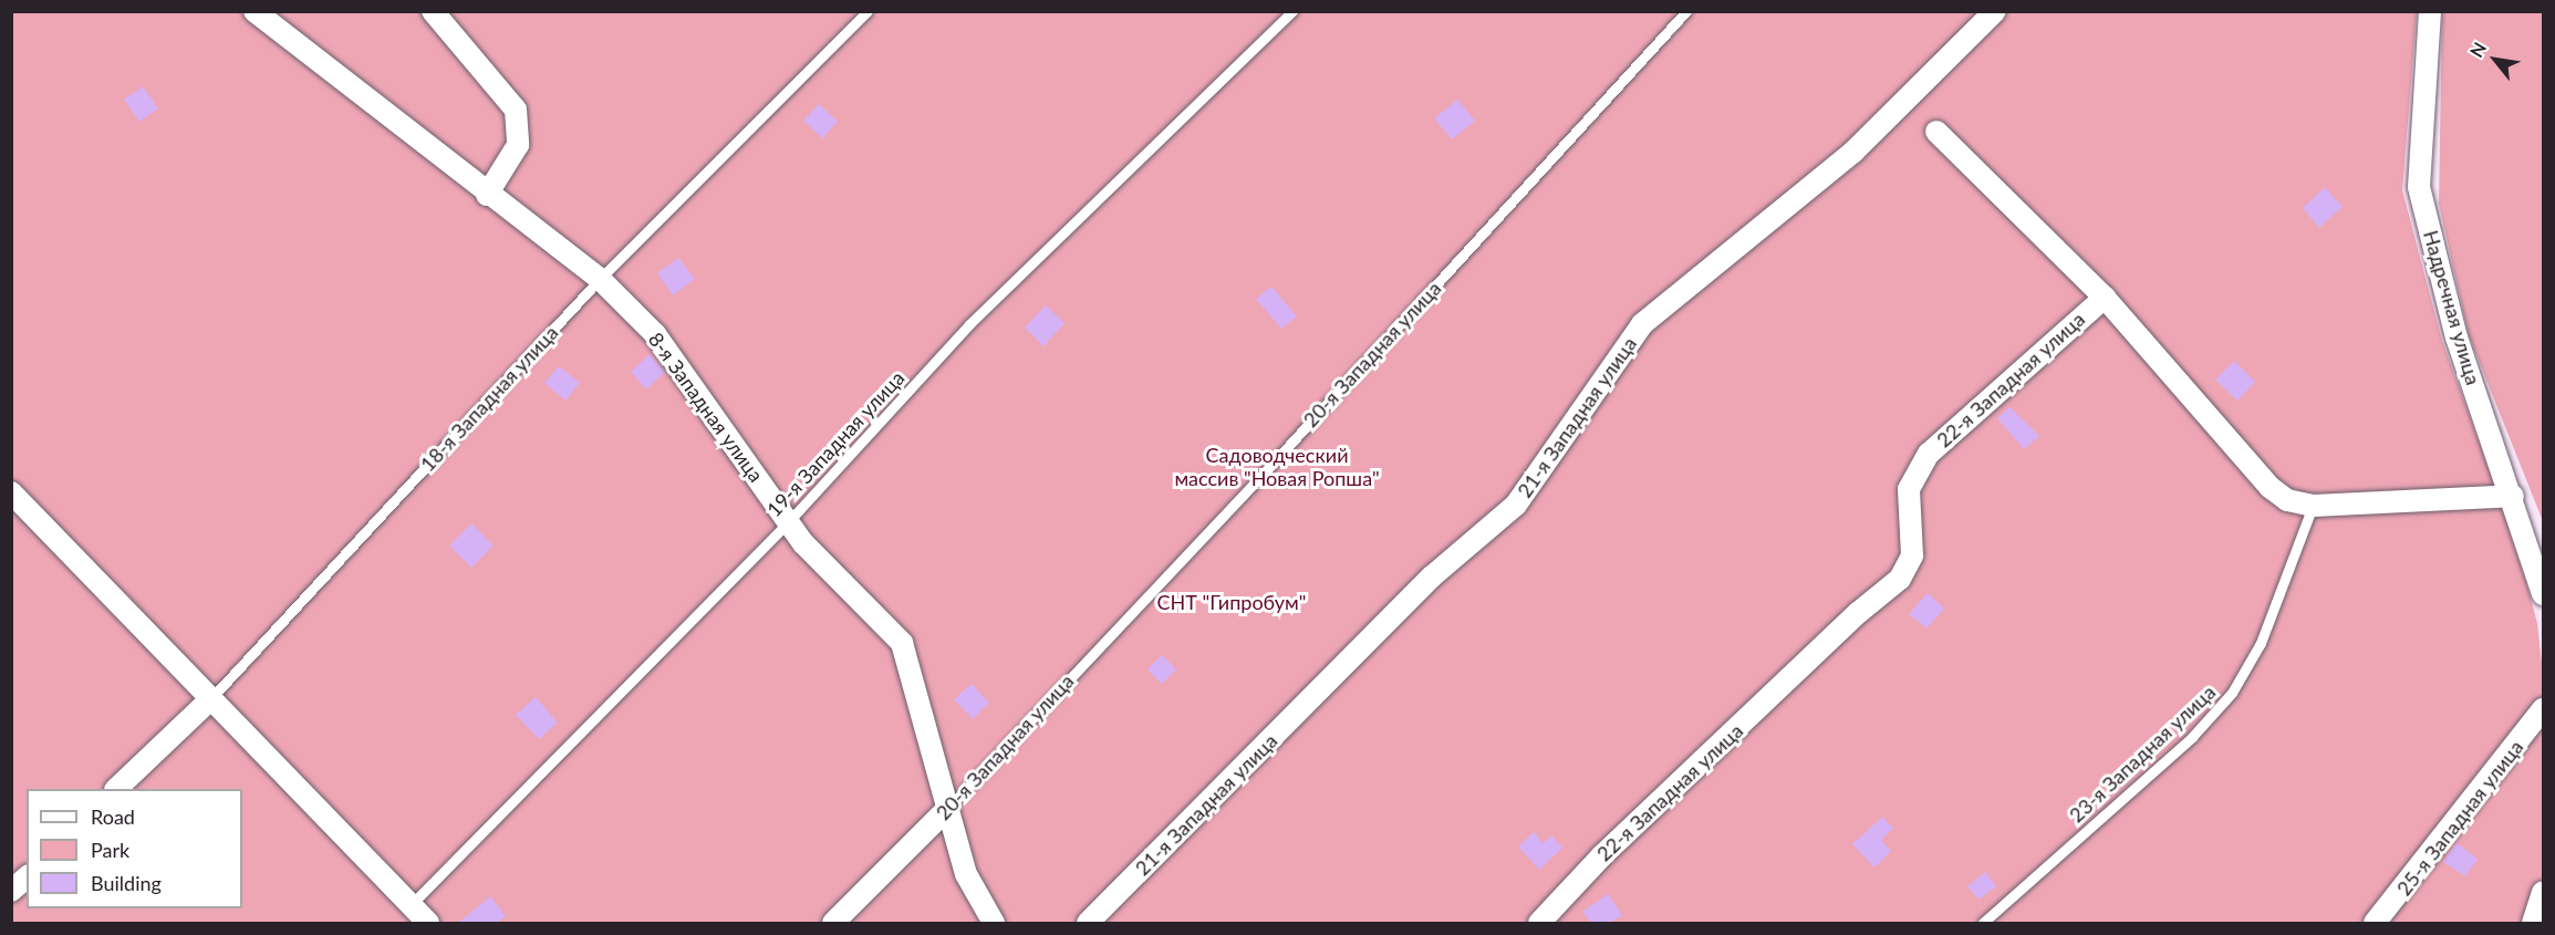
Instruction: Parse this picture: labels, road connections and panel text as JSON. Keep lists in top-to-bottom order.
{
  "streets": {
    "street": [
      "Надречная улица",
      "20-я Западная улица",
      "22-я Западная улица",
      "18-я Западная улица",
      "8-я Западная улица",
      "21-я Западная улица",
      "25-я Западная улица"
    ],
    "lane": ["19-я Западная улица", "23-я Западная улица"]
  },
  "crossings": [
    ["Надречная улица", "22-я Западная улица"],
    ["20-я Западная улица", "8-я Западная улица"],
    ["22-я Западная улица", "23-я Западная улица"],
    ["18-я Западная улица", "8-я Западная улица"],
    ["8-я Западная улица", "19-я Западная улица"]
  ],
  "parks": ["Садоводческий массив \"Новая Ропша\"", "СНТ \"Гипробум\""],
  "legend": ["Road", "Park", "Building"],
  "north": "top left"
}
